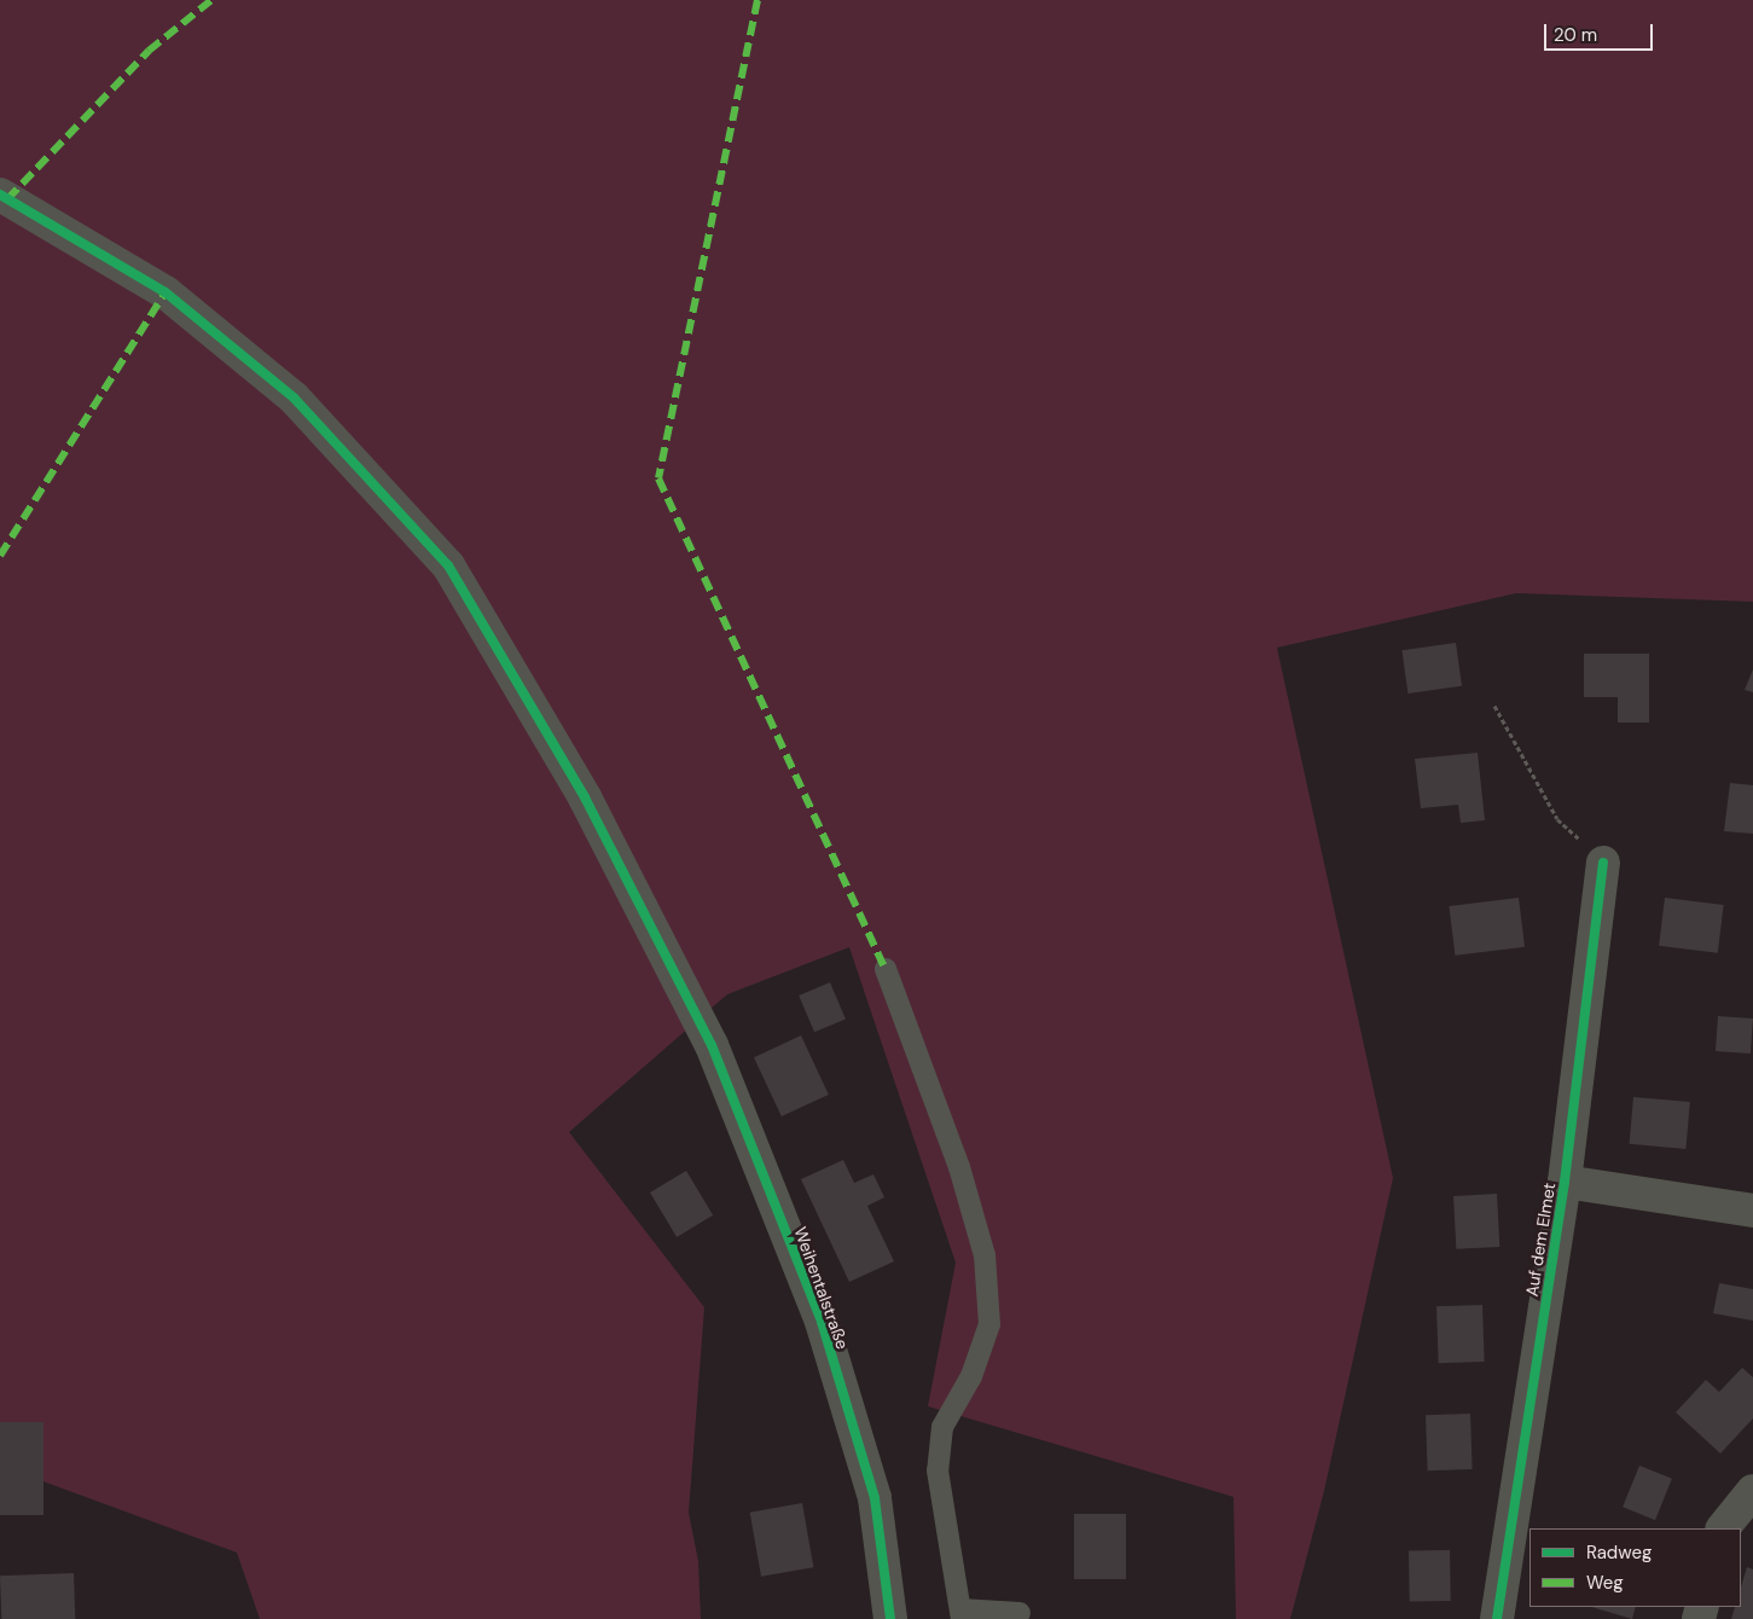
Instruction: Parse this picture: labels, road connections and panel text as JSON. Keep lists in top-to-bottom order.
{
  "streets": {
    "street": ["Auf dem Elmet", "Weihentalstraße"]
  },
  "legend": ["Radweg", "Weg"],
  "scale_bar": "20 m"
}
